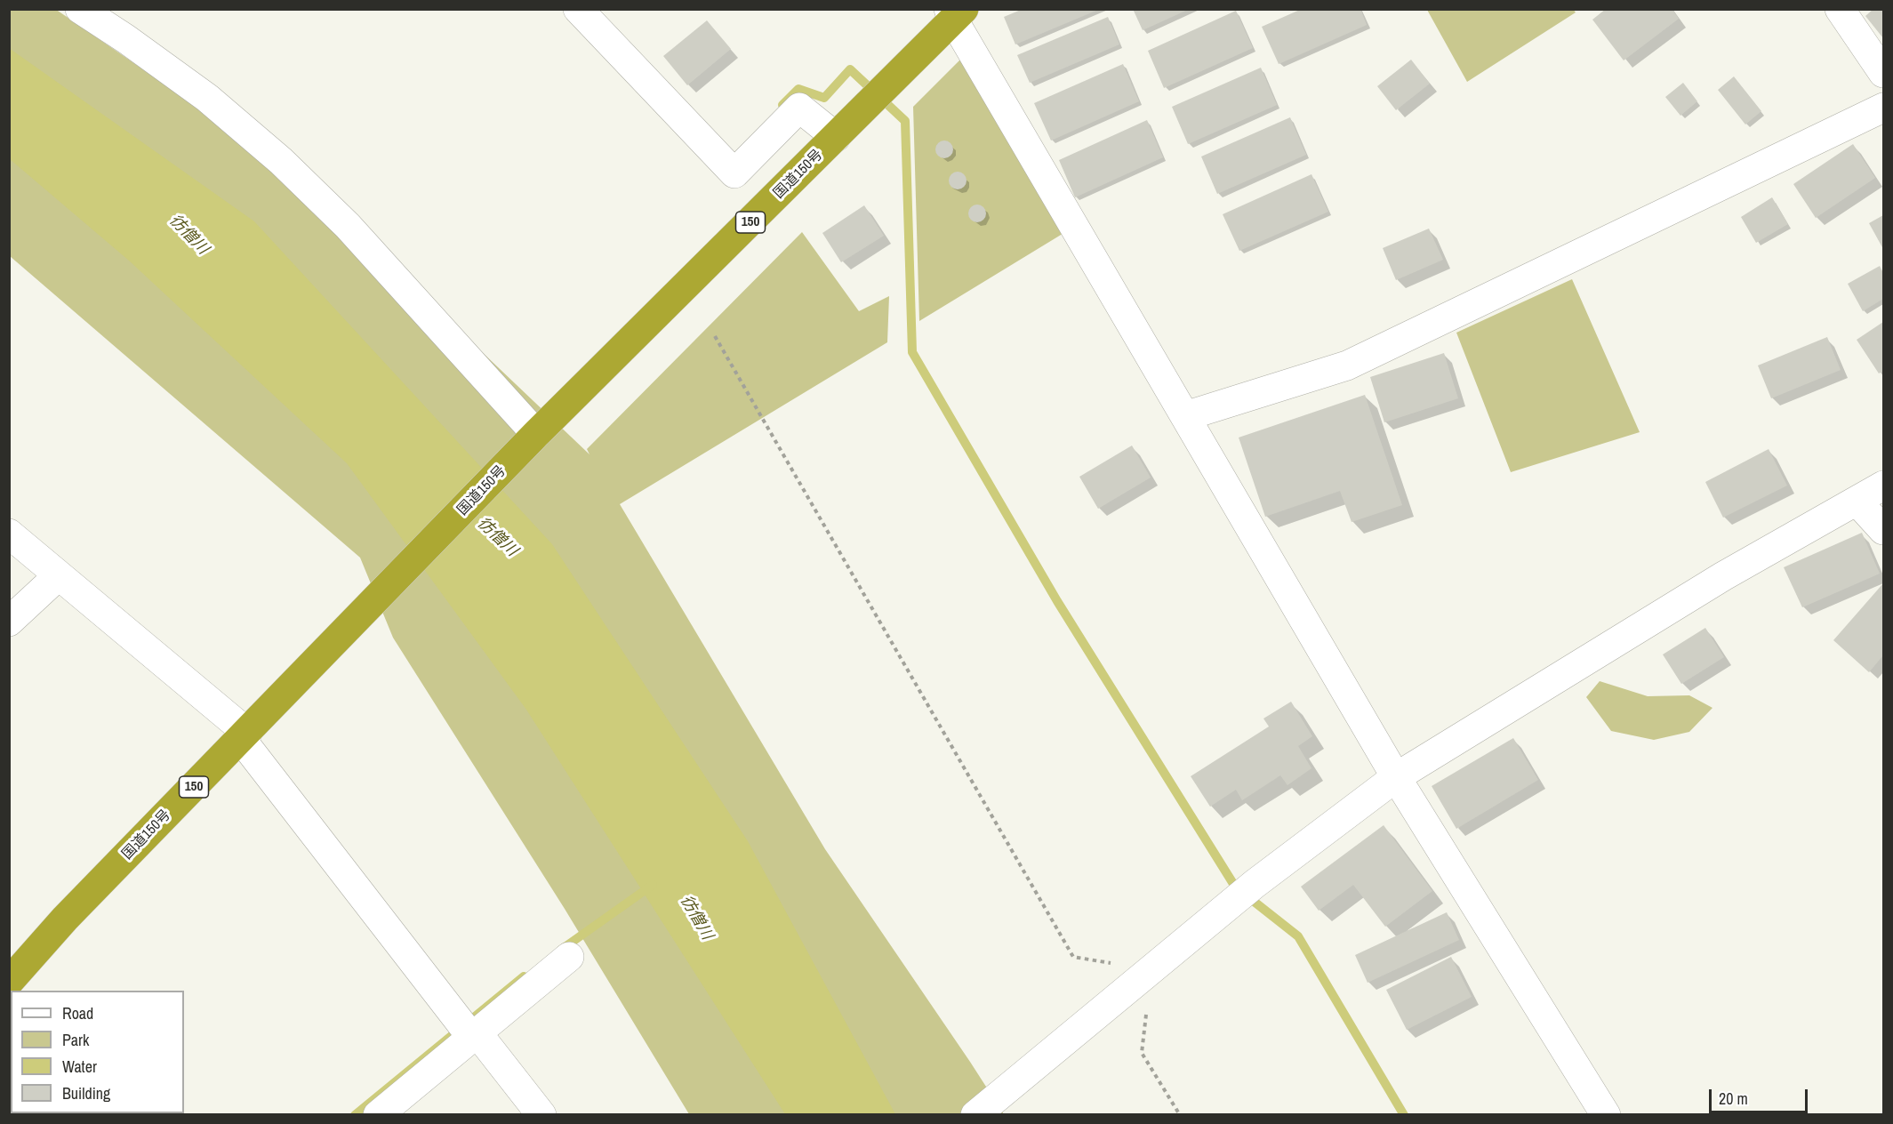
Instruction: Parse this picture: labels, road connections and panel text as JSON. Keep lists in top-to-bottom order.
{
  "streets": {
    "highway": ["国道150号", "150"]
  },
  "water": ["彷僧川"],
  "legend": [
    "Road",
    "Park",
    "Water",
    "Building"
  ],
  "scale_bar": "20 m"
}
